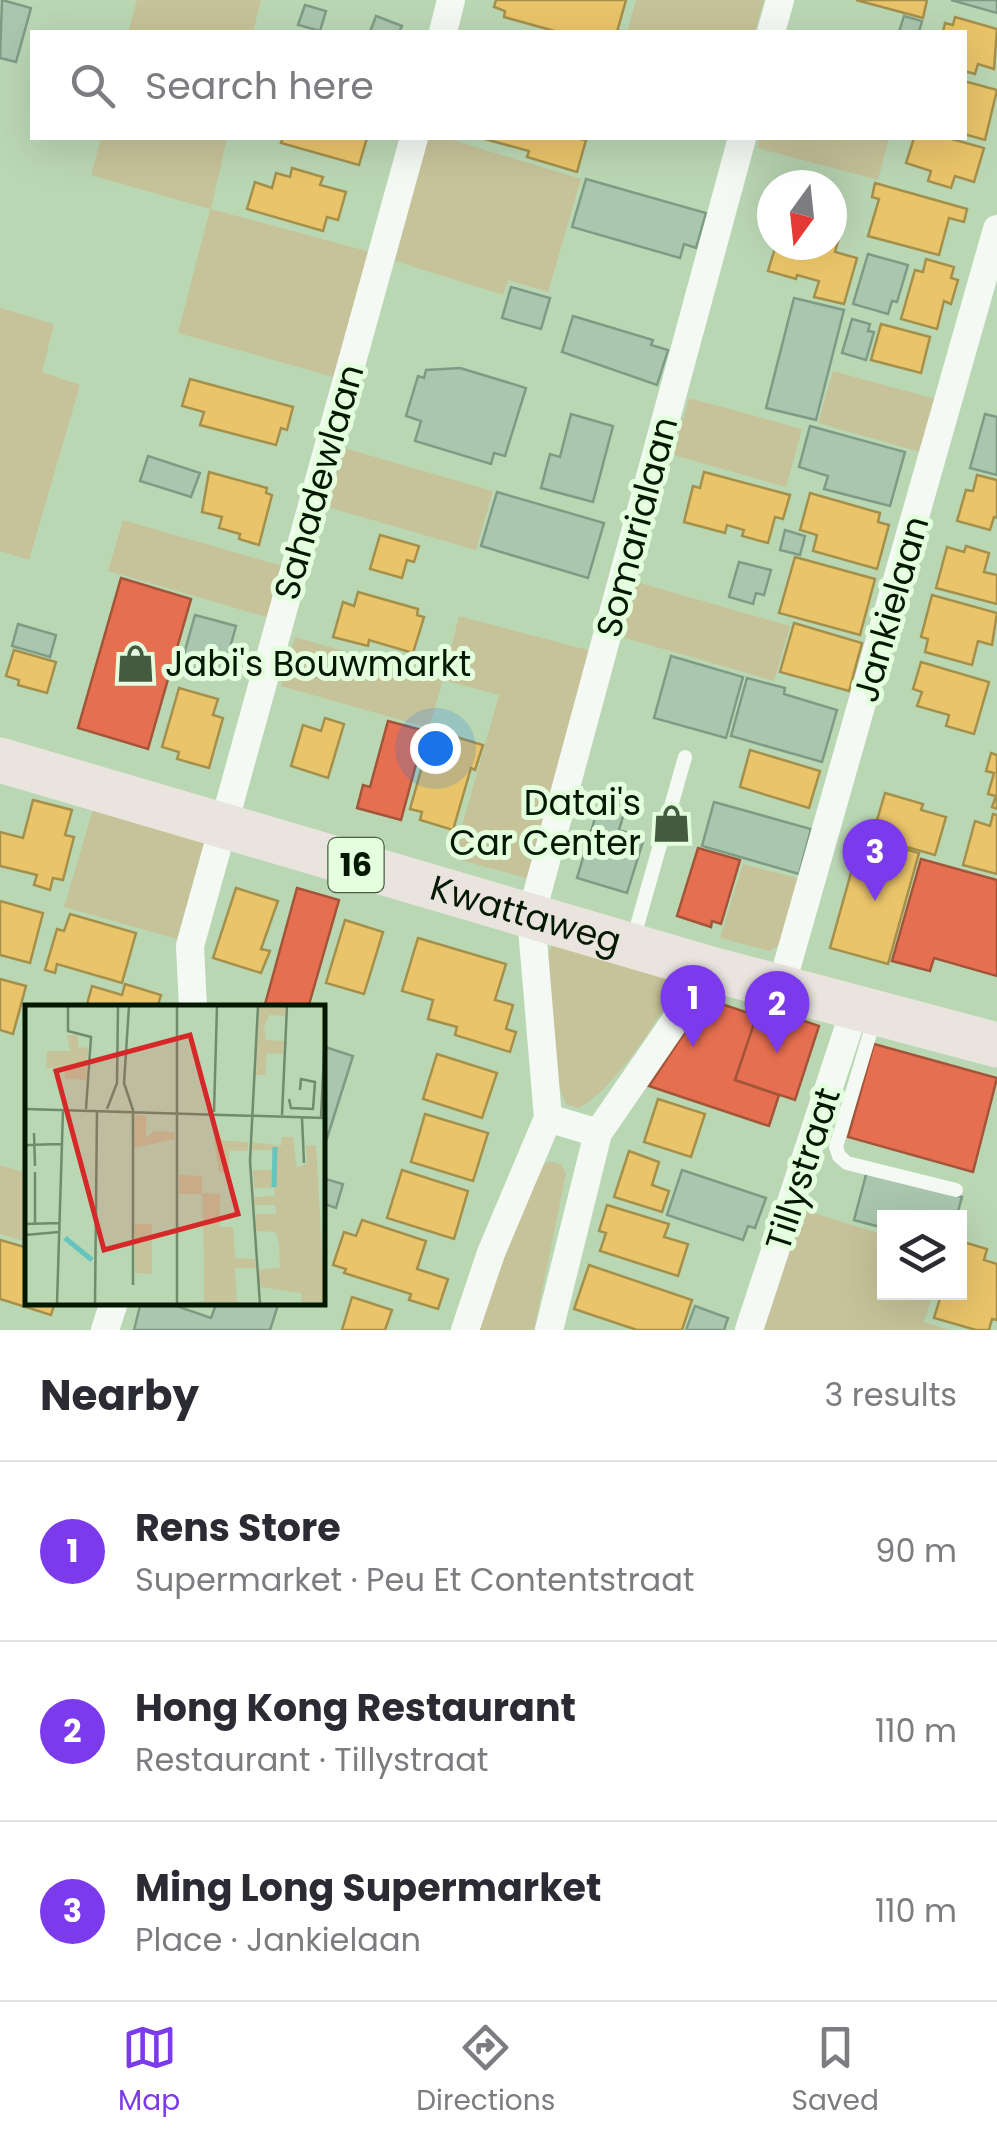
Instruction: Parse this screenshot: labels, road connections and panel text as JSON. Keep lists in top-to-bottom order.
{
  "streets": {
    "main road": ["16", "Kwattaweg"],
    "street": [
      "Sahadewlaan",
      "Somarialaan",
      "Jankielaan",
      "Tillystraat"
    ]
  },
  "crossings": [
    ["Sahadewlaan", "Kwattaweg"],
    ["Somarialaan", "Kwattaweg"],
    ["Jankielaan", "Kwattaweg"],
    ["Kwattaweg", "Tillystraat"]
  ],
  "places": {
    "shop": ["Jabi's Bouwmarkt", "Datai's Car Center"]
  },
  "north": "bottom",
  "page": {
    "search": "Search here",
    "pins": ["3", "1", "2"],
    "heading": ["Nearby", "3 results"],
    "list": [
      {
        "mark": "1",
        "name": "Rens Store",
        "note": "Supermarket · Peu Et Contentstraat",
        "value": "90 m"
      },
      {
        "mark": "2",
        "name": "Hong Kong Restaurant",
        "note": "Restaurant · Tillystraat",
        "value": "110 m"
      },
      {
        "mark": "3",
        "name": "Ming Long Supermarket",
        "note": "Place · Jankielaan",
        "value": "110 m"
      }
    ],
    "nav": ["Map", "Directions", "Saved"]
  }
}
